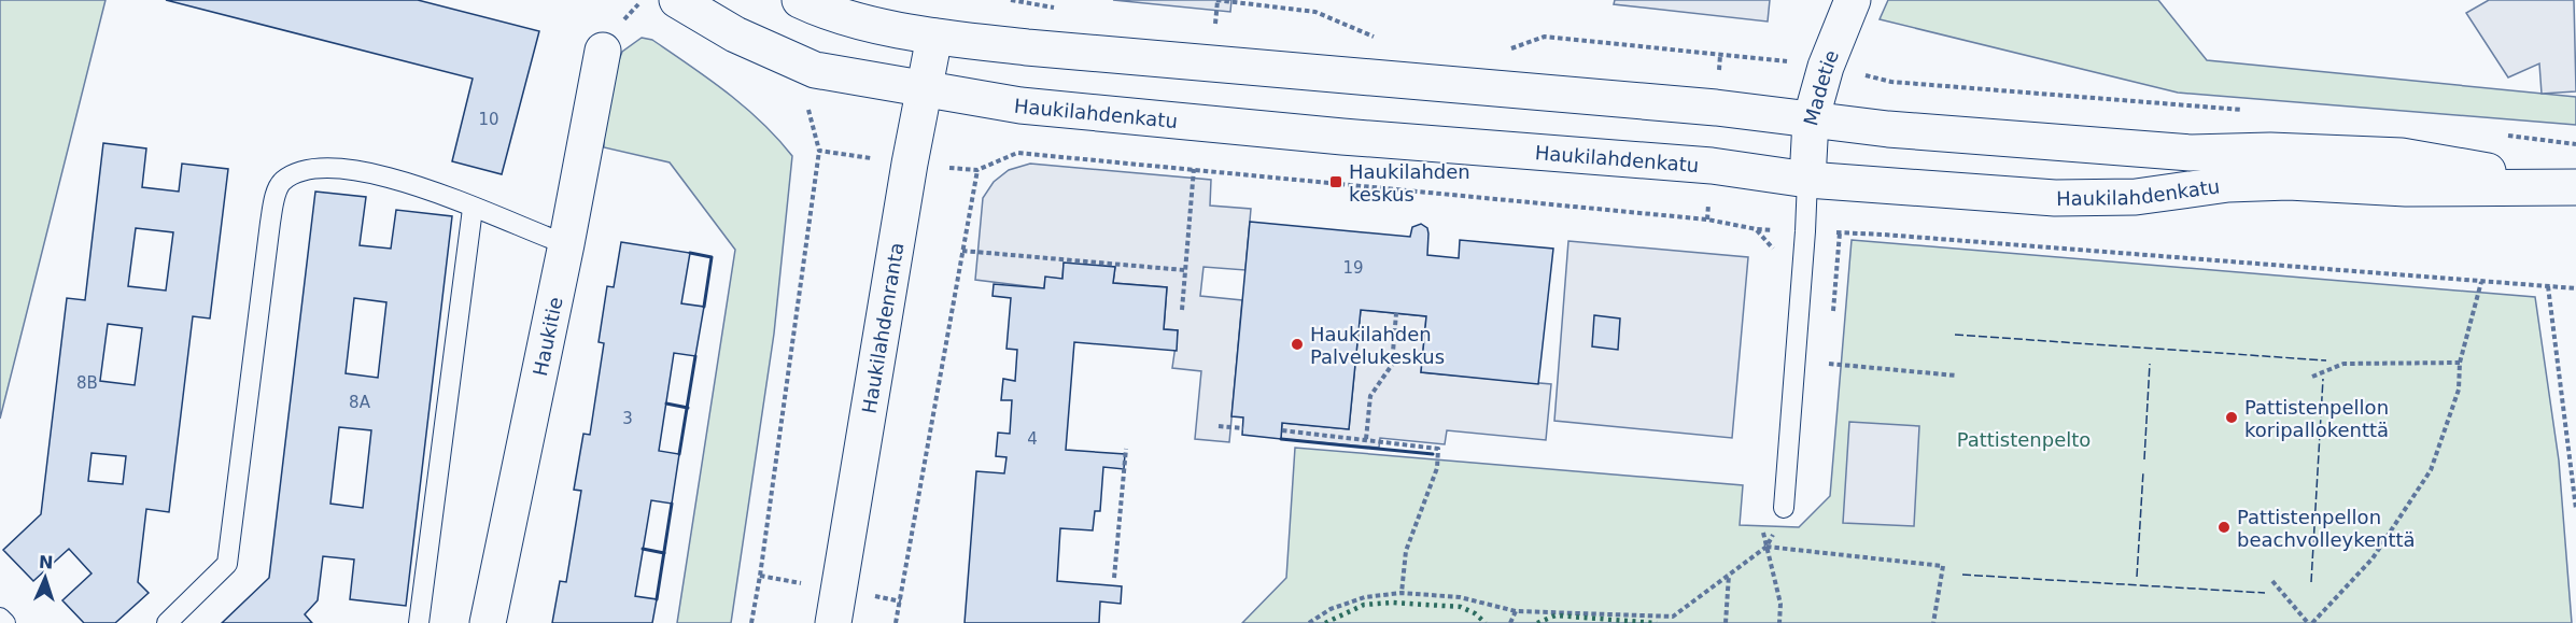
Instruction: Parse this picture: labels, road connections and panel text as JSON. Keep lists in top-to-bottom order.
{
  "streets": {
    "main road": [
      "Madetie",
      "Haukilahdenkatu",
      "Haukilahdenranta",
      "Haukitie"
    ]
  },
  "crossings": [
    ["Madetie", "Haukilahdenkatu"],
    ["Haukilahdenkatu", "Haukilahdenranta"]
  ],
  "parks": ["Pattistenpelto"],
  "places": {
    "transit": ["Haukilahden keskus"],
    "other": ["Haukilahden Palvelukeskus", "Pattistenpellon koripallokenttä", "Pattistenpellon beachvolleykenttä"]
  },
  "house_numbers": [
    "10",
    "19",
    "8B",
    "8A",
    "3",
    "4"
  ],
  "north": "top"
}
